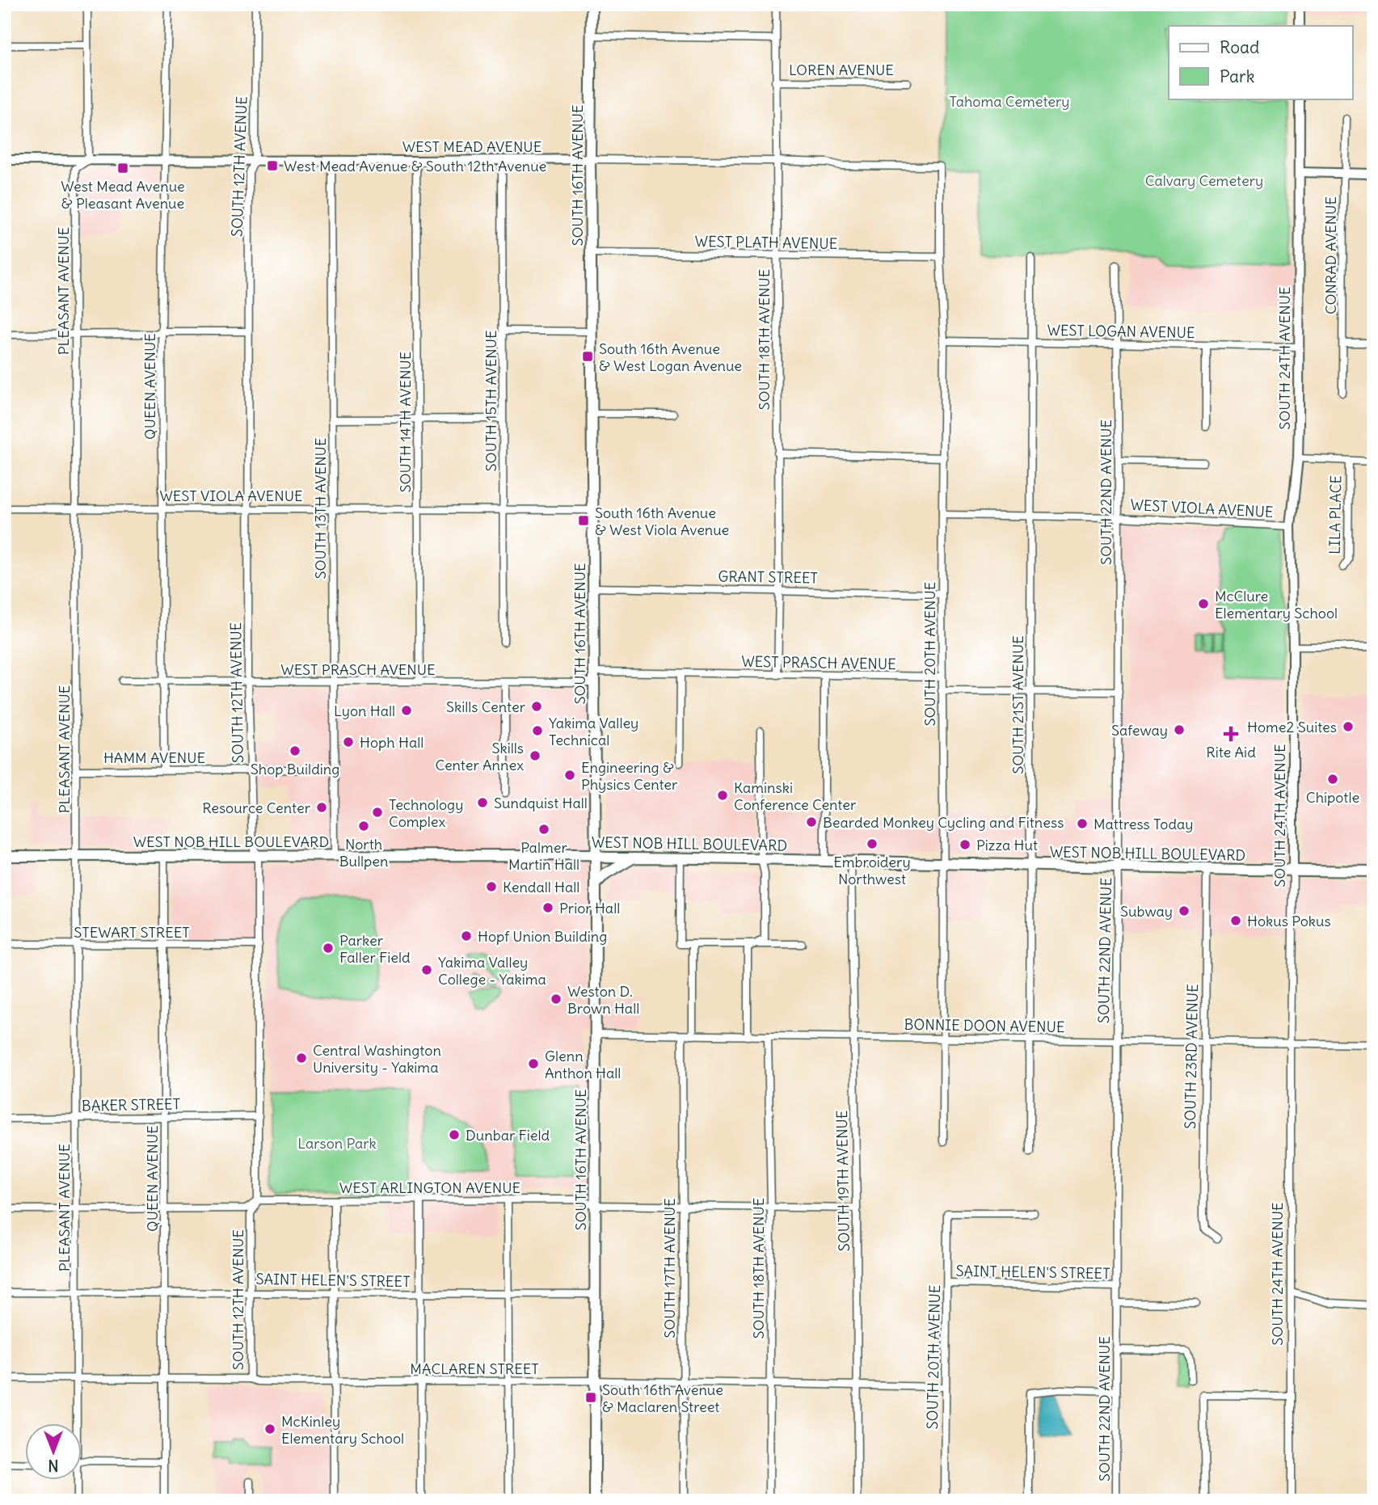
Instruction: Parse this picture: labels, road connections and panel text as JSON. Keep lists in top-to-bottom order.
{
  "streets": {
    "main road": ["SOUTH 16TH AVENUE", "WEST NOB HILL BOULEVARD"],
    "street": [
      "LOREN AVENUE",
      "WEST MEAD AVENUE",
      "SOUTH 12TH AVENUE",
      "WEST PLATH AVENUE",
      "CONRAD AVENUE",
      "PLEASANT AVENUE",
      "WEST LOGAN AVENUE",
      "SOUTH 18TH AVENUE",
      "SOUTH 24TH AVENUE",
      "QUEEN AVENUE",
      "SOUTH 15TH AVENUE",
      "SOUTH 14TH AVENUE",
      "SOUTH 22ND AVENUE",
      "WEST VIOLA AVENUE",
      "SOUTH 13TH AVENUE",
      "LILA PLACE",
      "GRANT STREET",
      "SOUTH 20TH AVENUE",
      "WEST PRASCH AVENUE",
      "SOUTH 21ST AVENUE",
      "HAMM AVENUE",
      "STEWART STREET",
      "BONNIE DOON AVENUE",
      "SOUTH 23RD AVENUE",
      "BAKER STREET",
      "SOUTH 19TH AVENUE",
      "WEST ARLINGTON AVENUE",
      "SOUTH 17TH AVENUE",
      "SAINT HELEN'S STREET",
      "MACLAREN STREET"
    ]
  },
  "crossings": [
    ["LOREN AVENUE", "SOUTH 18TH AVENUE"],
    ["WEST MEAD AVENUE", "SOUTH 12TH AVENUE"],
    ["WEST MEAD AVENUE", "SOUTH 16TH AVENUE"],
    ["WEST MEAD AVENUE", "PLEASANT AVENUE"],
    ["WEST MEAD AVENUE", "SOUTH 18TH AVENUE"],
    ["WEST MEAD AVENUE", "QUEEN AVENUE"],
    ["WEST MEAD AVENUE", "SOUTH 15TH AVENUE"],
    ["WEST MEAD AVENUE", "SOUTH 14TH AVENUE"],
    ["WEST MEAD AVENUE", "SOUTH 13TH AVENUE"],
    ["WEST MEAD AVENUE", "SOUTH 20TH AVENUE"],
    ["SOUTH 12TH AVENUE", "WEST VIOLA AVENUE"],
    ["SOUTH 12TH AVENUE", "WEST PRASCH AVENUE"],
    ["SOUTH 12TH AVENUE", "HAMM AVENUE"],
    ["SOUTH 12TH AVENUE", "WEST NOB HILL BOULEVARD"],
    ["SOUTH 12TH AVENUE", "STEWART STREET"],
    ["SOUTH 12TH AVENUE", "BAKER STREET"],
    ["SOUTH 12TH AVENUE", "WEST ARLINGTON AVENUE"],
    ["SOUTH 12TH AVENUE", "SAINT HELEN'S STREET"],
    ["SOUTH 12TH AVENUE", "MACLAREN STREET"],
    ["SOUTH 16TH AVENUE", "WEST PLATH AVENUE"],
    ["SOUTH 16TH AVENUE", "WEST VIOLA AVENUE"],
    ["SOUTH 16TH AVENUE", "GRANT STREET"],
    ["SOUTH 16TH AVENUE", "WEST PRASCH AVENUE"],
    ["SOUTH 16TH AVENUE", "WEST NOB HILL BOULEVARD"],
    ["SOUTH 16TH AVENUE", "BONNIE DOON AVENUE"],
    ["SOUTH 16TH AVENUE", "WEST ARLINGTON AVENUE"],
    ["SOUTH 16TH AVENUE", "SAINT HELEN'S STREET"],
    ["SOUTH 16TH AVENUE", "MACLAREN STREET"],
    ["WEST PLATH AVENUE", "SOUTH 18TH AVENUE"],
    ["WEST PLATH AVENUE", "SOUTH 20TH AVENUE"],
    ["PLEASANT AVENUE", "WEST VIOLA AVENUE"],
    ["PLEASANT AVENUE", "HAMM AVENUE"],
    ["PLEASANT AVENUE", "WEST NOB HILL BOULEVARD"],
    ["PLEASANT AVENUE", "STEWART STREET"],
    ["PLEASANT AVENUE", "BAKER STREET"],
    ["PLEASANT AVENUE", "WEST ARLINGTON AVENUE"],
    ["PLEASANT AVENUE", "SAINT HELEN'S STREET"],
    ["PLEASANT AVENUE", "MACLAREN STREET"],
    ["WEST LOGAN AVENUE", "SOUTH 24TH AVENUE"],
    ["WEST LOGAN AVENUE", "SOUTH 22ND AVENUE"],
    ["WEST LOGAN AVENUE", "SOUTH 20TH AVENUE"],
    ["WEST LOGAN AVENUE", "SOUTH 21ST AVENUE"],
    ["SOUTH 18TH AVENUE", "GRANT STREET"],
    ["SOUTH 18TH AVENUE", "WEST PRASCH AVENUE"],
    ["SOUTH 18TH AVENUE", "BONNIE DOON AVENUE"],
    ["SOUTH 18TH AVENUE", "WEST ARLINGTON AVENUE"],
    ["SOUTH 18TH AVENUE", "MACLAREN STREET"],
    ["SOUTH 24TH AVENUE", "WEST VIOLA AVENUE"],
    ["SOUTH 24TH AVENUE", "WEST NOB HILL BOULEVARD"],
    ["SOUTH 24TH AVENUE", "BONNIE DOON AVENUE"],
    ["QUEEN AVENUE", "WEST VIOLA AVENUE"],
    ["QUEEN AVENUE", "WEST PRASCH AVENUE"],
    ["QUEEN AVENUE", "HAMM AVENUE"],
    ["QUEEN AVENUE", "WEST NOB HILL BOULEVARD"],
    ["QUEEN AVENUE", "STEWART STREET"],
    ["QUEEN AVENUE", "BAKER STREET"],
    ["QUEEN AVENUE", "WEST ARLINGTON AVENUE"],
    ["QUEEN AVENUE", "SAINT HELEN'S STREET"],
    ["QUEEN AVENUE", "MACLAREN STREET"],
    ["SOUTH 15TH AVENUE", "WEST VIOLA AVENUE"],
    ["SOUTH 14TH AVENUE", "WEST VIOLA AVENUE"],
    ["SOUTH 14TH AVENUE", "WEST PRASCH AVENUE"],
    ["SOUTH 22ND AVENUE", "WEST VIOLA AVENUE"],
    ["SOUTH 22ND AVENUE", "WEST NOB HILL BOULEVARD"],
    ["SOUTH 22ND AVENUE", "BONNIE DOON AVENUE"],
    ["SOUTH 22ND AVENUE", "SAINT HELEN'S STREET"],
    ["WEST VIOLA AVENUE", "SOUTH 13TH AVENUE"],
    ["WEST VIOLA AVENUE", "SOUTH 20TH AVENUE"],
    ["WEST VIOLA AVENUE", "SOUTH 21ST AVENUE"],
    ["SOUTH 13TH AVENUE", "WEST PRASCH AVENUE"],
    ["SOUTH 13TH AVENUE", "HAMM AVENUE"],
    ["SOUTH 13TH AVENUE", "WEST NOB HILL BOULEVARD"],
    ["GRANT STREET", "SOUTH 20TH AVENUE"],
    ["SOUTH 20TH AVENUE", "WEST PRASCH AVENUE"],
    ["SOUTH 20TH AVENUE", "WEST NOB HILL BOULEVARD"],
    ["SOUTH 20TH AVENUE", "BONNIE DOON AVENUE"],
    ["SOUTH 20TH AVENUE", "SAINT HELEN'S STREET"],
    ["SOUTH 20TH AVENUE", "MACLAREN STREET"],
    ["SOUTH 21ST AVENUE", "WEST NOB HILL BOULEVARD"],
    ["SOUTH 21ST AVENUE", "BONNIE DOON AVENUE"],
    ["WEST NOB HILL BOULEVARD", "SOUTH 23RD AVENUE"],
    ["WEST NOB HILL BOULEVARD", "SOUTH 19TH AVENUE"],
    ["BONNIE DOON AVENUE", "SOUTH 23RD AVENUE"],
    ["BONNIE DOON AVENUE", "SOUTH 19TH AVENUE"],
    ["BONNIE DOON AVENUE", "SOUTH 17TH AVENUE"],
    ["SOUTH 19TH AVENUE", "WEST ARLINGTON AVENUE"],
    ["SOUTH 19TH AVENUE", "MACLAREN STREET"],
    ["WEST ARLINGTON AVENUE", "SOUTH 17TH AVENUE"],
    ["SOUTH 17TH AVENUE", "MACLAREN STREET"]
  ],
  "parks": ["Tahoma Cemetery", "Calvary Cemetery", "Larson Park"],
  "places": {
    "transit": [
      "West Mead Avenue & South 12th Avenue",
      "West Mead Avenue & Pleasant Avenue",
      "South 16th Avenue & West Logan Avenue",
      "South 16th Avenue & West Viola Avenue",
      "South 16th Avenue & Maclaren Street"
    ],
    "other": [
      "McClure Elementary School",
      "Skills Center",
      "Lyon Hall",
      "Home2 Suites",
      "Safeway",
      "Yakima Valley Technical",
      "Hoph Hall",
      "Shop Building",
      "Skills Center Annex",
      "Engineering & Physics Center",
      "Chipotle",
      "Kaminski Conference Center",
      "Sundquist Hall",
      "Resource Center",
      "Technology Complex",
      "Bearded Monkey Cycling and Fitness",
      "Mattress Today",
      "North Bullpen",
      "Palmer Martin Hall",
      "Embroidery Northwest",
      "Pizza Hut",
      "Kendall Hall",
      "Prior Hall",
      "Subway",
      "Hokus Pokus",
      "Hopf Union Building",
      "Parker Faller Field",
      "Yakima Valley College - Yakima",
      "Weston D. Brown Hall",
      "Central Washington University - Yakima",
      "Glenn Anthon Hall",
      "Dunbar Field",
      "McKinley Elementary School"
    ],
    "health": ["Rite Aid"]
  },
  "legend": ["Road", "Park"],
  "north": "bottom"
}
